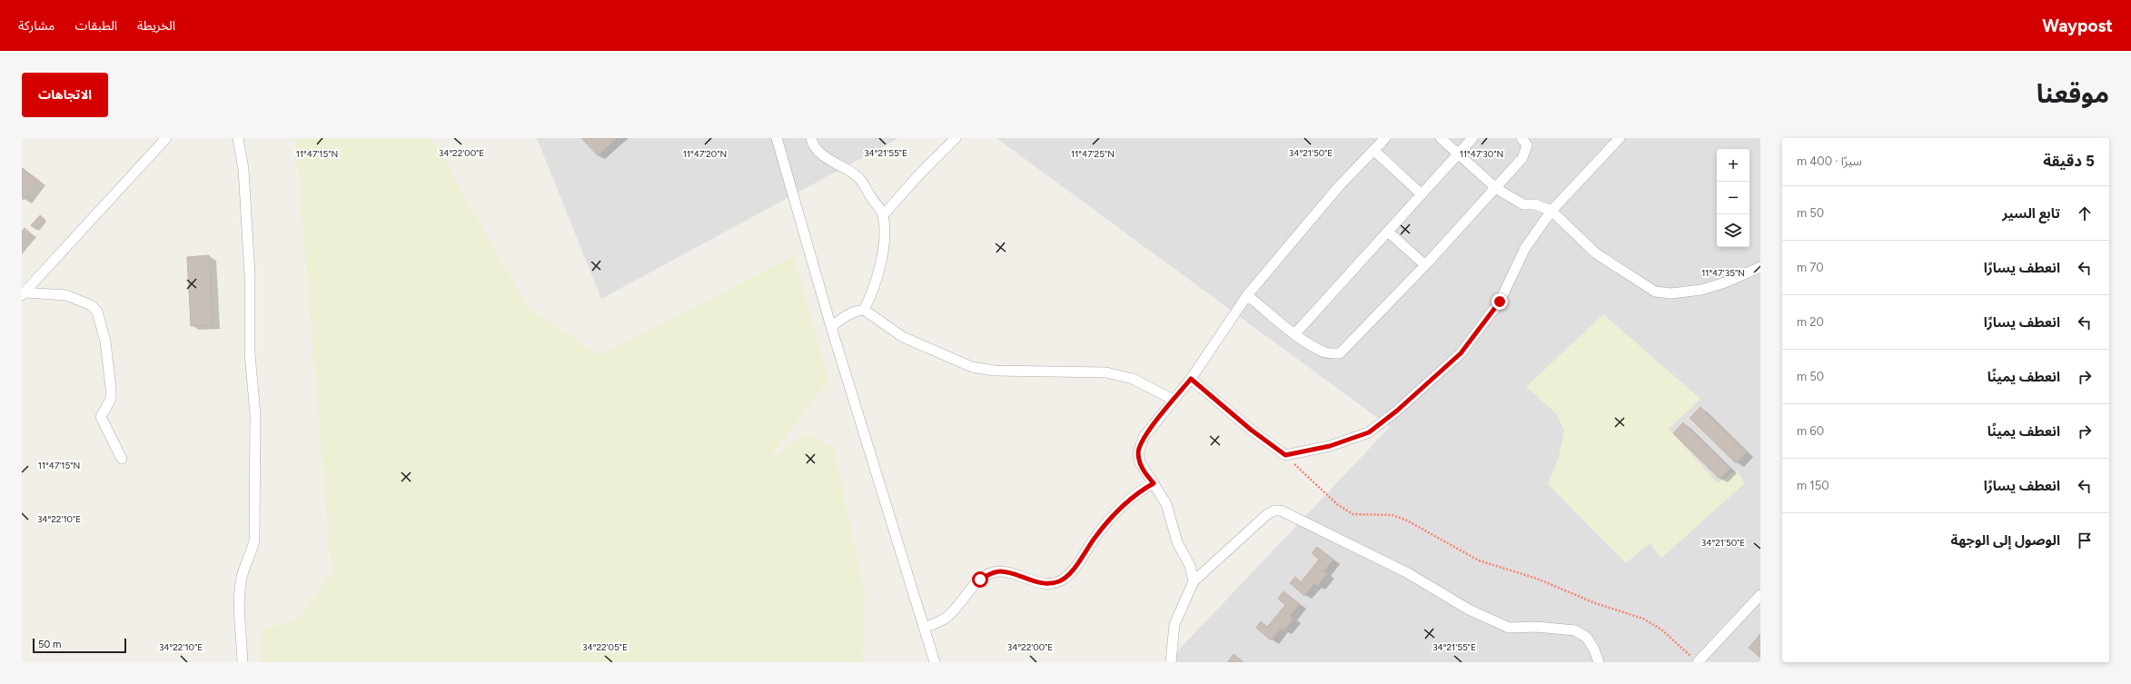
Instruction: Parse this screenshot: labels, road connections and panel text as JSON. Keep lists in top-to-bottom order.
{
  "scale_bar": "50 m",
  "page": {
    "header": "Waypost",
    "nav": ["الخريطة", "الطبقات", "مشاركة"],
    "title": "موقعنا",
    "buttons": "الاتجاهات",
    "heading": ["5 دقيقة", "سيرًا · 400 m"],
    "map_buttons": ["+", "−"],
    "list": [
      ["تابع السير", "50 m"],
      ["انعطف يسارًا", "70 m"],
      ["انعطف يسارًا", "20 m"],
      ["انعطف يمينًا", "50 m"],
      ["انعطف يمينًا", "60 m"],
      ["انعطف يسارًا", "150 m"],
      "الوصول إلى الوجهة"
    ],
    "scale": "50 m"
  },
  "coordinates": [
    "34°22'00\"E",
    "34°21'55\"E",
    "34°21'50\"E",
    "11°47'15\"N",
    "11°47'20\"N",
    "11°47'25\"N",
    "11°47'30\"N",
    "11°47'35\"N",
    "34°22'10\"E",
    "34°22'05\"E"
  ]
}
